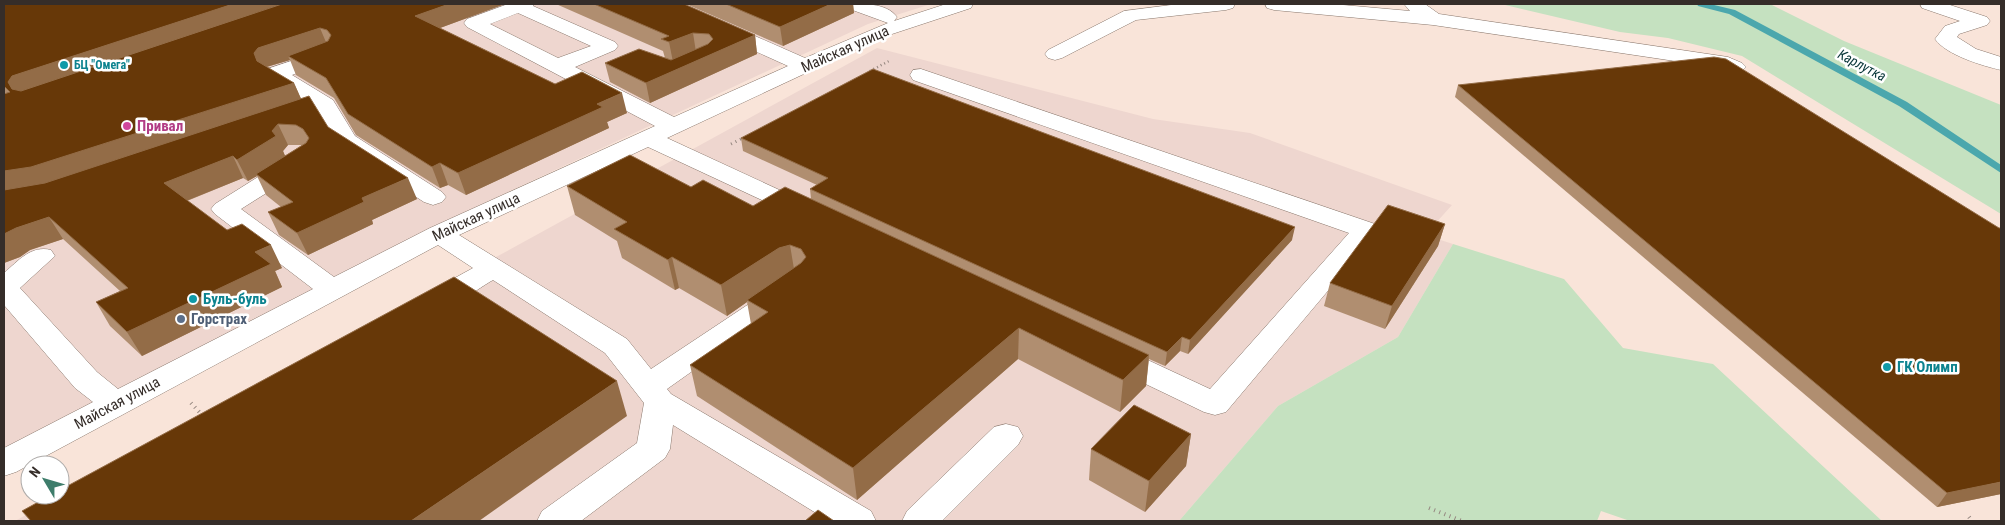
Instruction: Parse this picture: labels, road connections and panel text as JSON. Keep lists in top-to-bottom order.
{
  "streets": {
    "street": ["Майская улица"]
  },
  "water": ["Карлутка"],
  "places": [
    "БЦ \"Омега\"",
    "Привал",
    "Буль-буль",
    "Горстрах",
    "ГК Олимп"
  ],
  "north": "top left"
}
